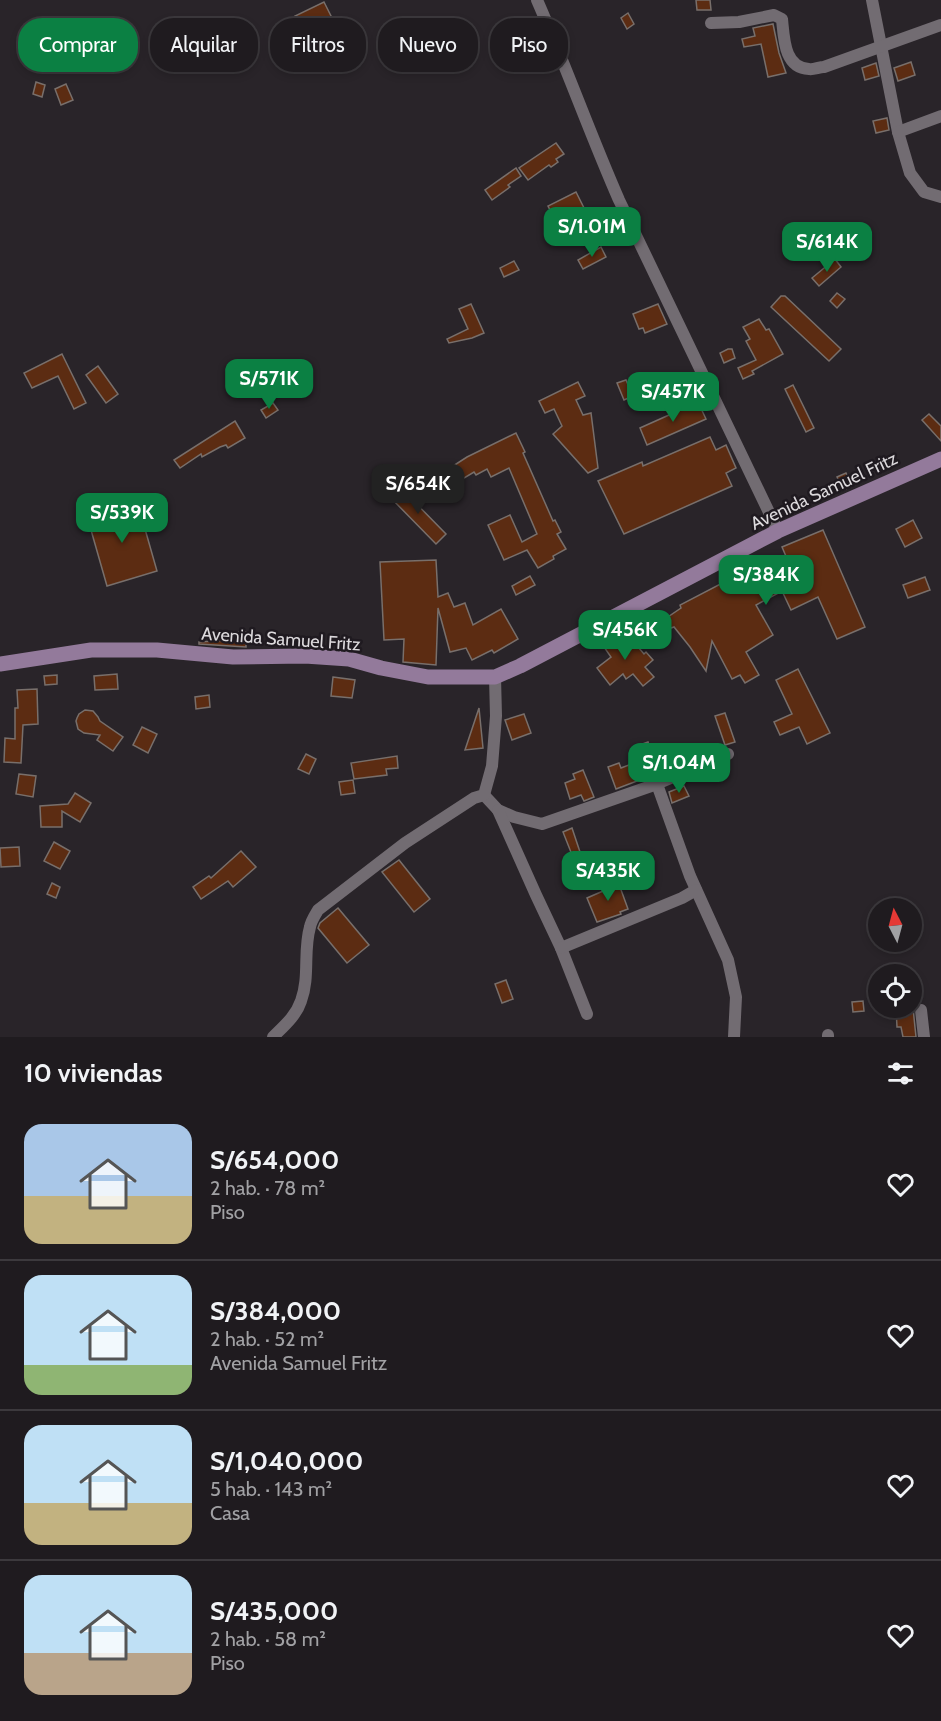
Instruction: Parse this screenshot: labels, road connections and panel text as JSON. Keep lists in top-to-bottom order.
{
  "streets": {
    "street": ["Avenida Samuel Fritz"]
  },
  "north": "top",
  "page": {
    "chip": [
      "Comprar",
      "Alquilar",
      "Filtros",
      "Nuevo",
      "Piso"
    ],
    "price": [
      "S/1.01M",
      "S/614K",
      "S/571K",
      "S/457K",
      "S/654K",
      "S/539K",
      "S/384K",
      "S/456K",
      "S/1.04M",
      "S/435K"
    ],
    "heading": "10 viviendas",
    "list": [
      {
        "name": "S/654,000",
        "note": "2 hab. · 78 m² · Piso"
      },
      {
        "name": "S/384,000",
        "note": "2 hab. · 52 m² · Avenida Samuel Fritz"
      },
      {
        "name": "S/1,040,000",
        "note": "5 hab. · 143 m² · Casa"
      },
      {
        "name": "S/435,000",
        "note": "2 hab. · 58 m² · Piso"
      }
    ]
  }
}
